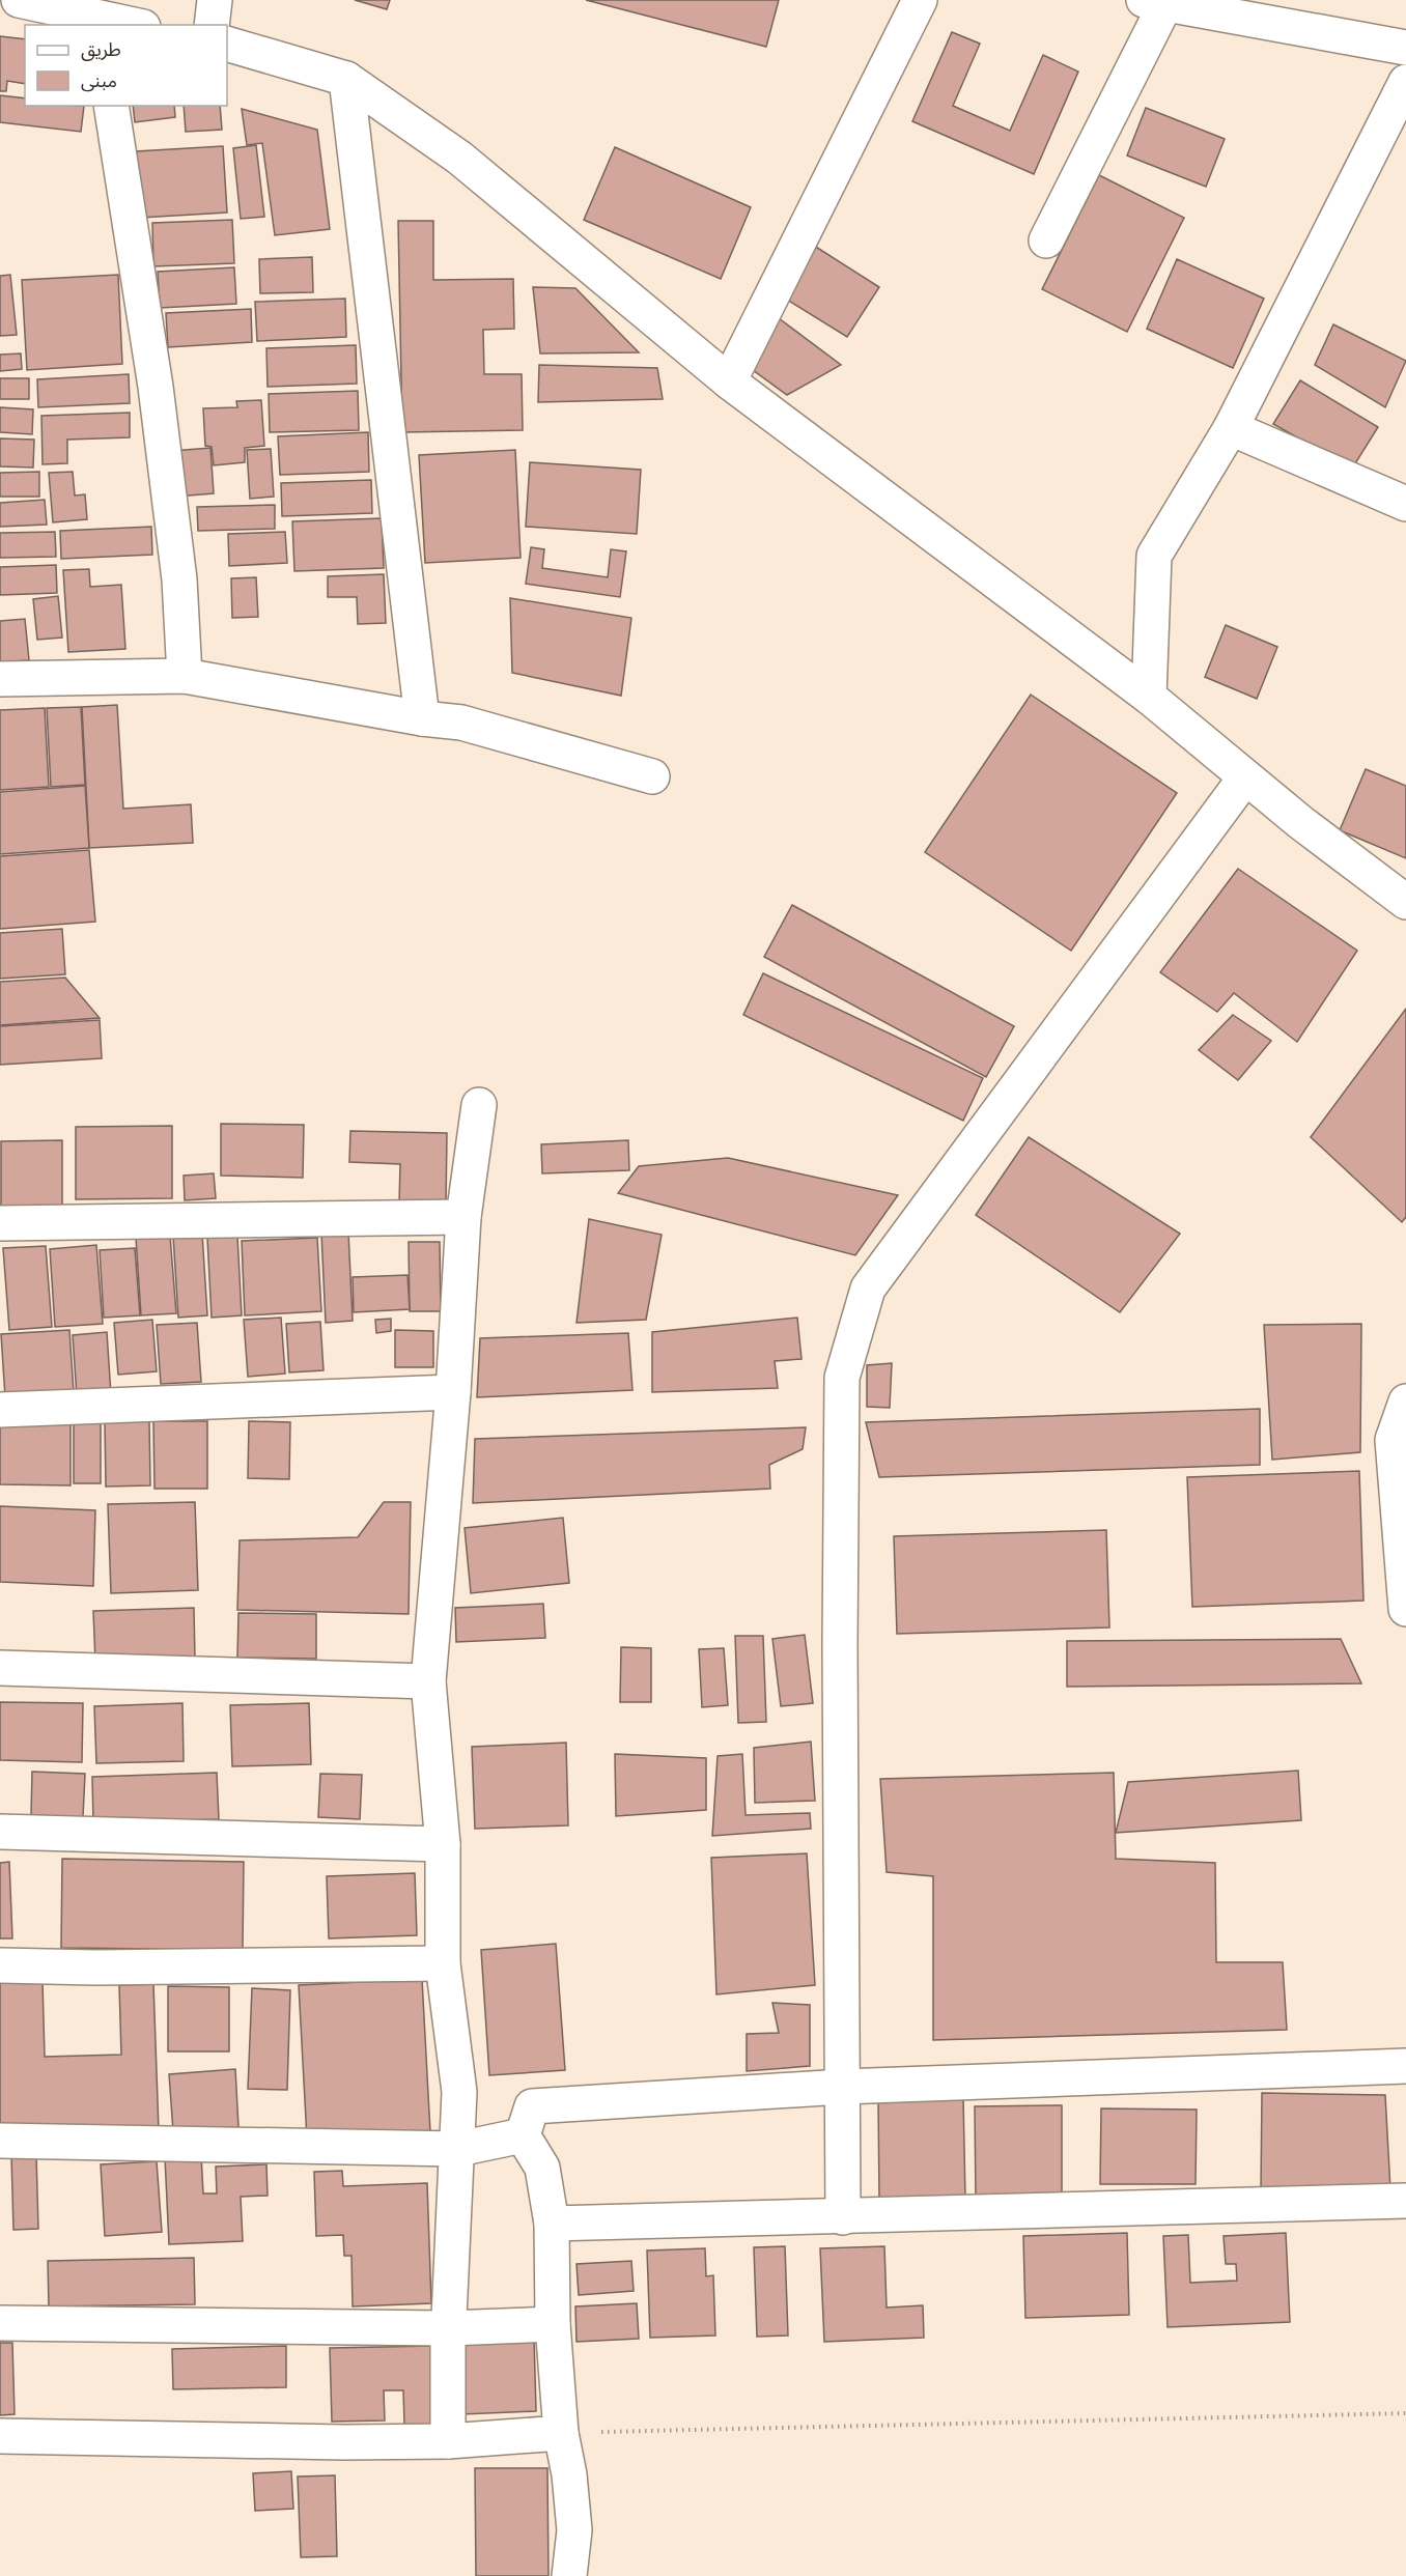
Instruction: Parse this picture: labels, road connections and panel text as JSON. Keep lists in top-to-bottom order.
{
  "legend": ["طريق", "مبنى"]
}
